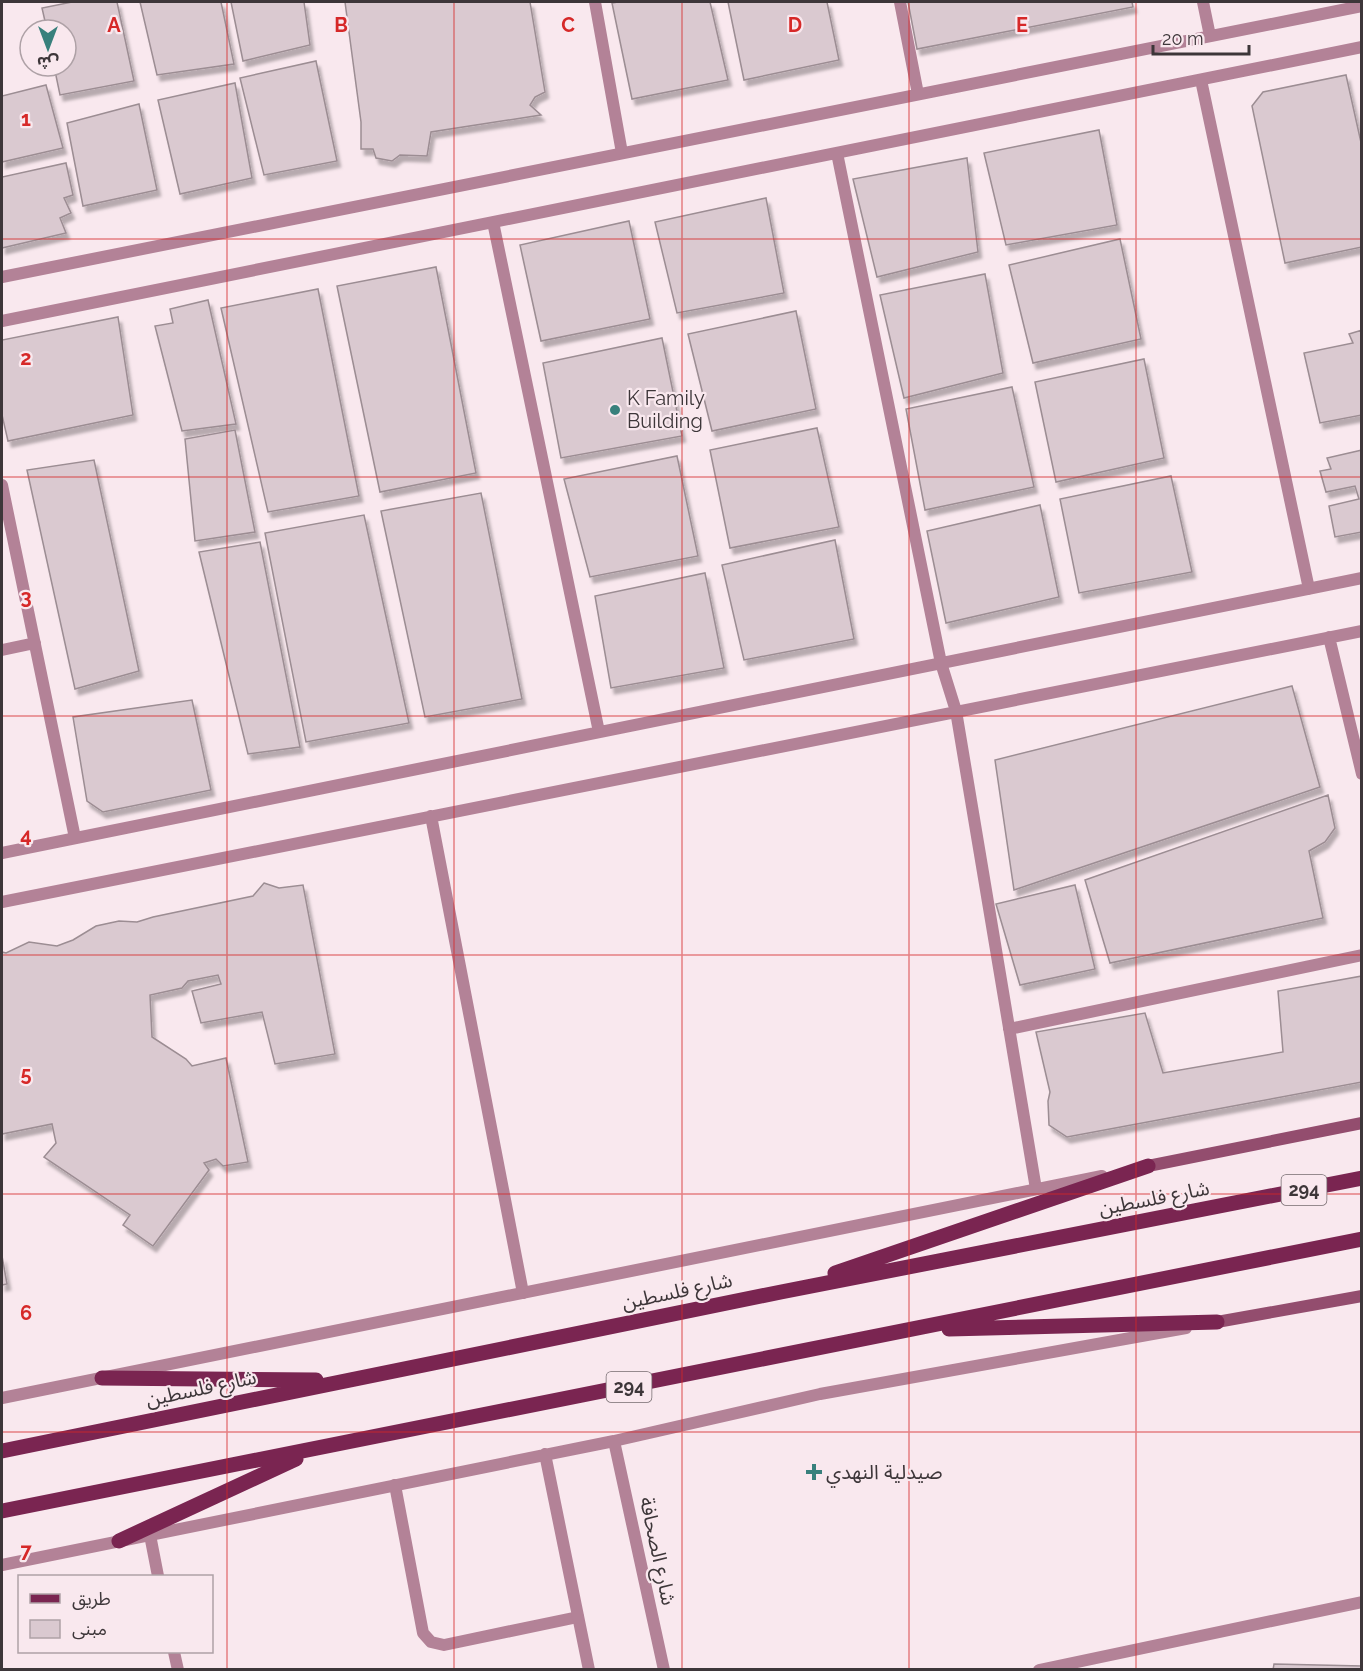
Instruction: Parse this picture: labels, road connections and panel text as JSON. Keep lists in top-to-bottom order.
{
  "streets": {
    "main road": ["294", "شارع فلسطين"],
    "street": ["شارع الصحافة"]
  },
  "places": {
    "other": ["K Family Building"],
    "health": ["صيدلية النهدي"]
  },
  "legend": ["طريق", "مبنى"],
  "scale_bar": "20 m",
  "north": "bottom",
  "grid": {
    "columns": [
      "A",
      "B",
      "C",
      "D",
      "E"
    ],
    "rows": [
      "1",
      "2",
      "3",
      "4",
      "5",
      "6",
      "7"
    ]
  }
}
